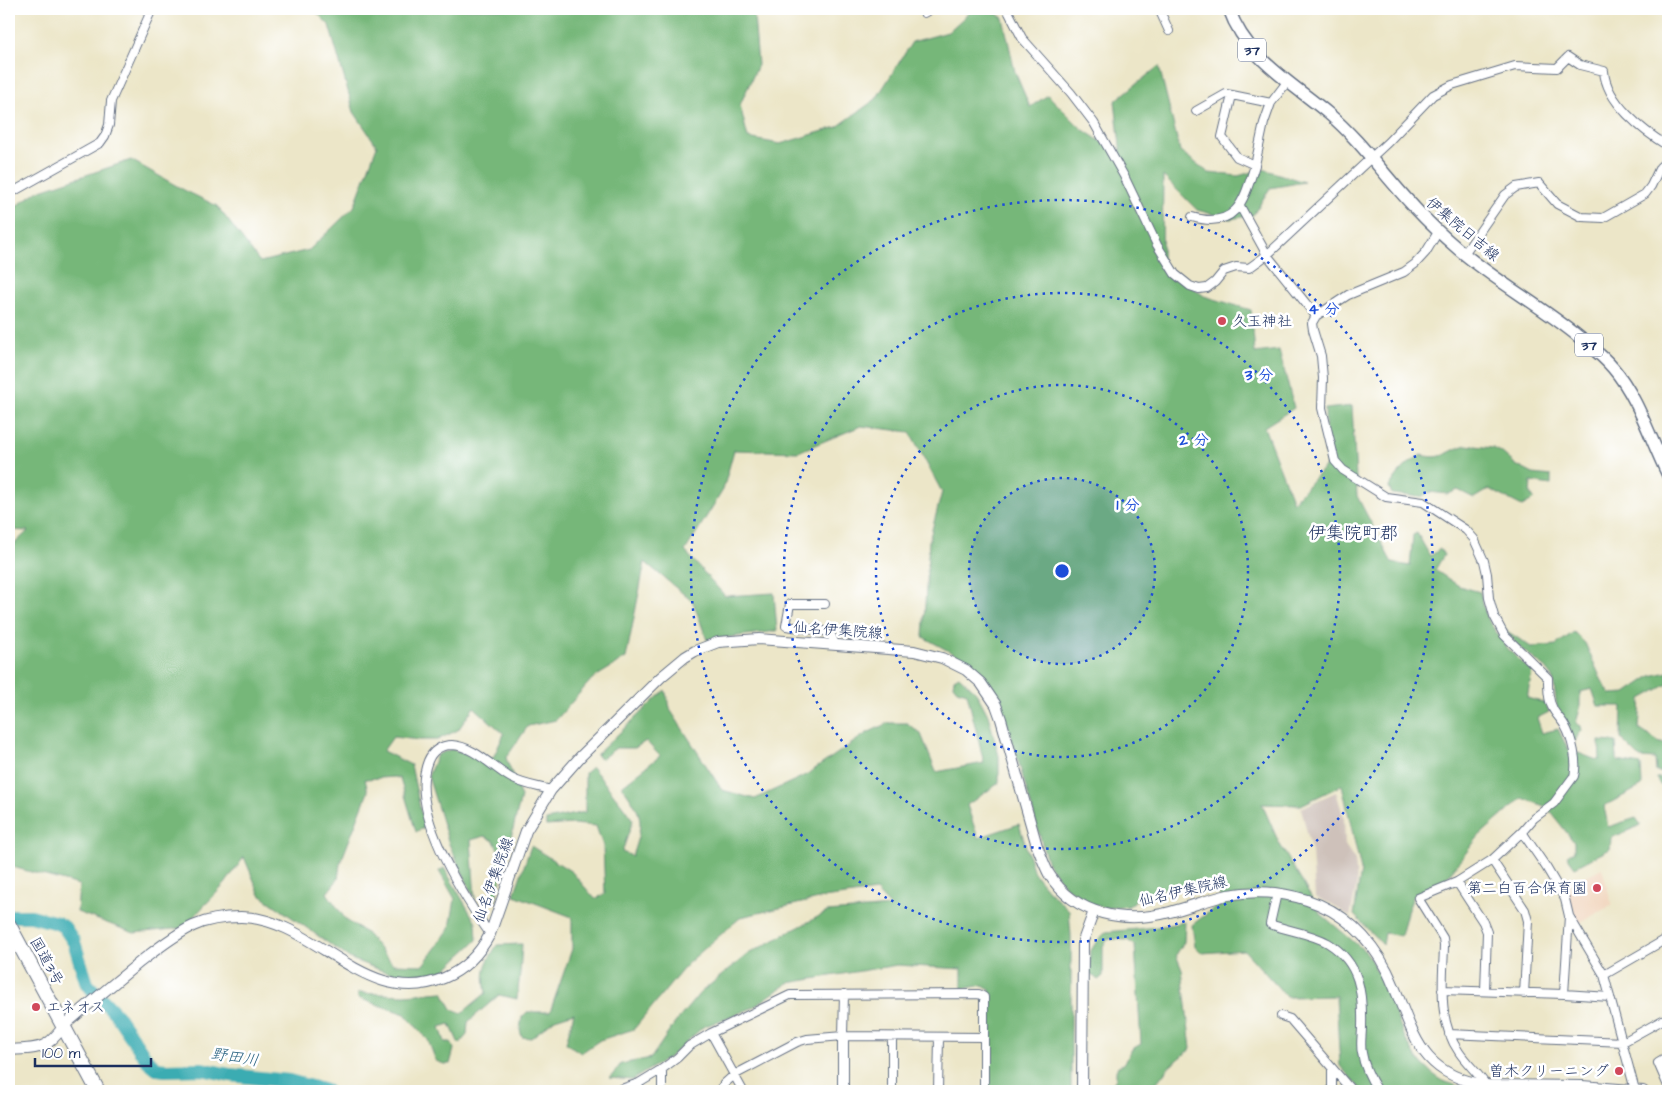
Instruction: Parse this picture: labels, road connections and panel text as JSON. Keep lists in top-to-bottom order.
{
  "streets": {
    "highway": ["国道3号"],
    "main road": ["37", "伊集院日吉線", "仙名伊集院線"]
  },
  "crossings": [
    ["仙名伊集院線", "国道3号"]
  ],
  "districts": ["伊集院町郡"],
  "water": ["野田川"],
  "places": [
    "久玉神社",
    "第二白百合保育園",
    "エネオス",
    "曽木クリーニング"
  ],
  "scale_bar": "100 m",
  "rings": [
    "4 分",
    "3 分",
    "2 分",
    "1 分"
  ]
}
